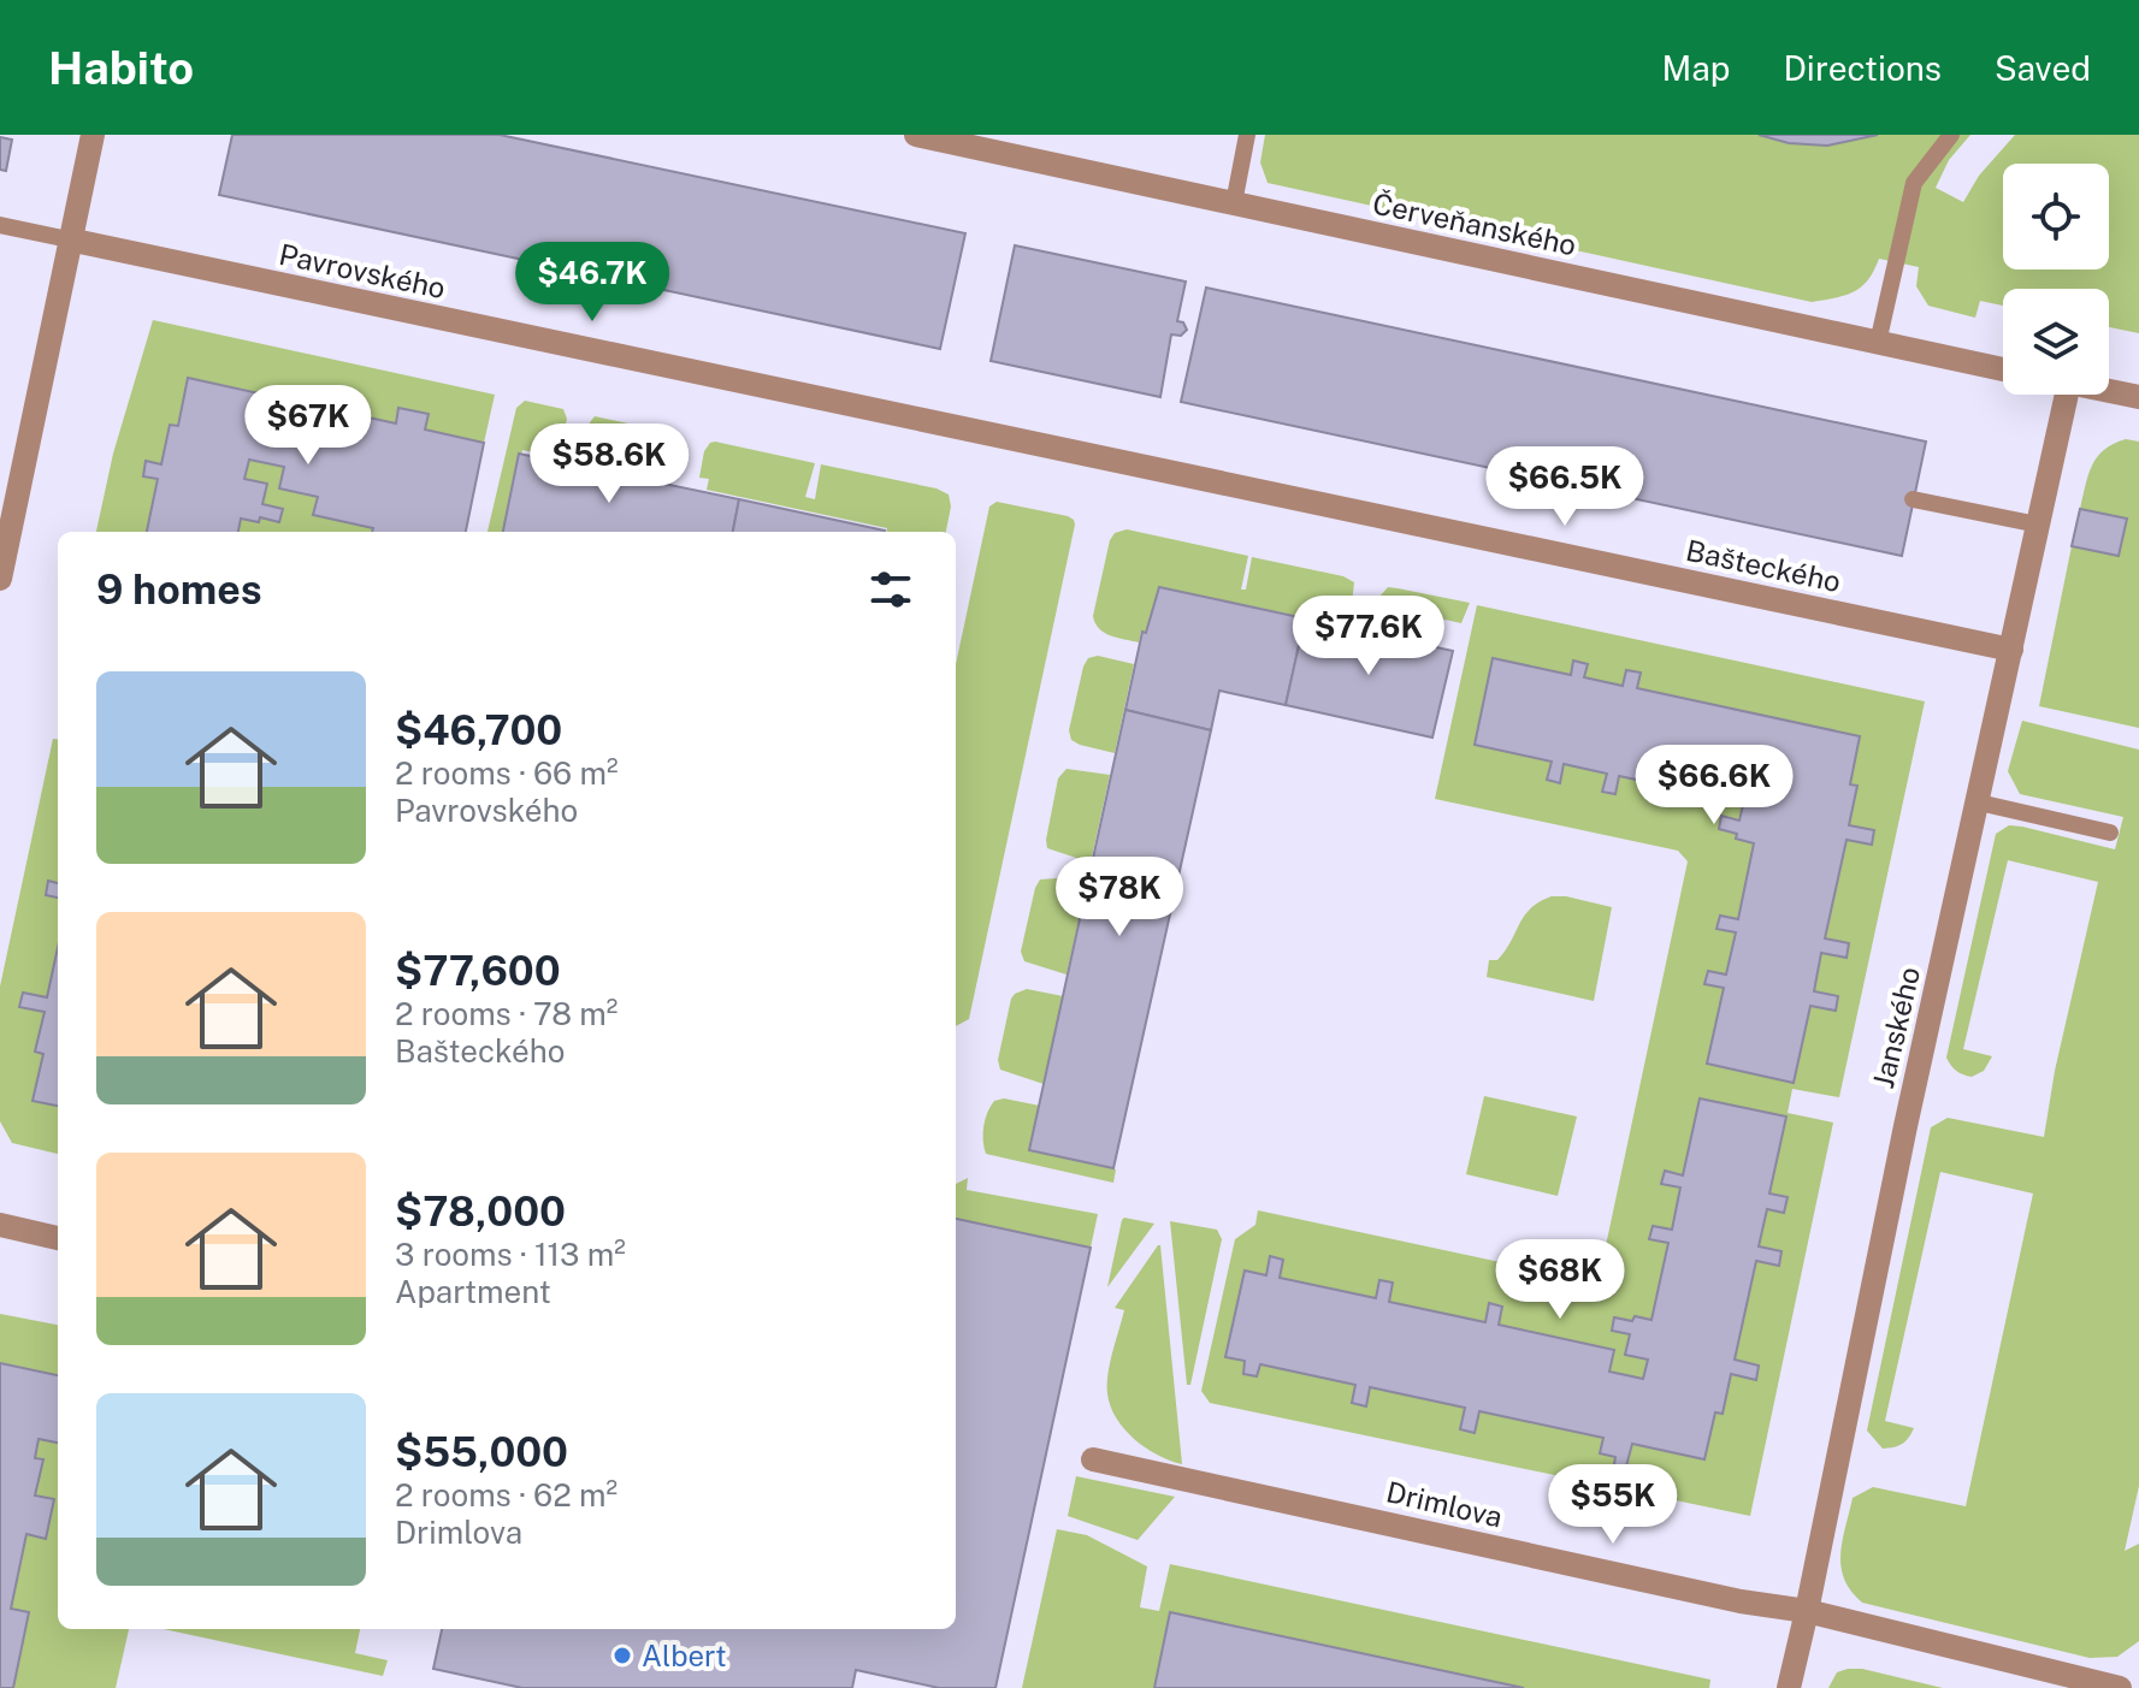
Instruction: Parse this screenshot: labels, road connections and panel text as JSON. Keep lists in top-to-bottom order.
{
  "streets": {
    "street": [
      "Červeňanského",
      "Pavrovského",
      "Bašteckého",
      "Janského",
      "Drimlova"
    ]
  },
  "crossings": [
    ["Pavrovského", "Bašteckého"],
    ["Bašteckého", "Janského"],
    ["Janského", "Drimlova"]
  ],
  "places": ["Albert"],
  "page": {
    "header": "Habito",
    "nav": ["Map", "Directions", "Saved"],
    "price": [
      "$46.7K",
      "$67K",
      "$58.6K",
      "$66.5K",
      "$77.6K",
      "$66.6K",
      "$78K",
      "$68K",
      "$55K"
    ],
    "heading": "9 homes",
    "list": [
      {
        "name": "$46,700",
        "note": "2 rooms · 66 m² · Pavrovského"
      },
      {
        "name": "$77,600",
        "note": "2 rooms · 78 m² · Bašteckého"
      },
      {
        "name": "$78,000",
        "note": "3 rooms · 113 m² · Apartment"
      },
      {
        "name": "$55,000",
        "note": "2 rooms · 62 m² · Drimlova"
      }
    ]
  }
}
